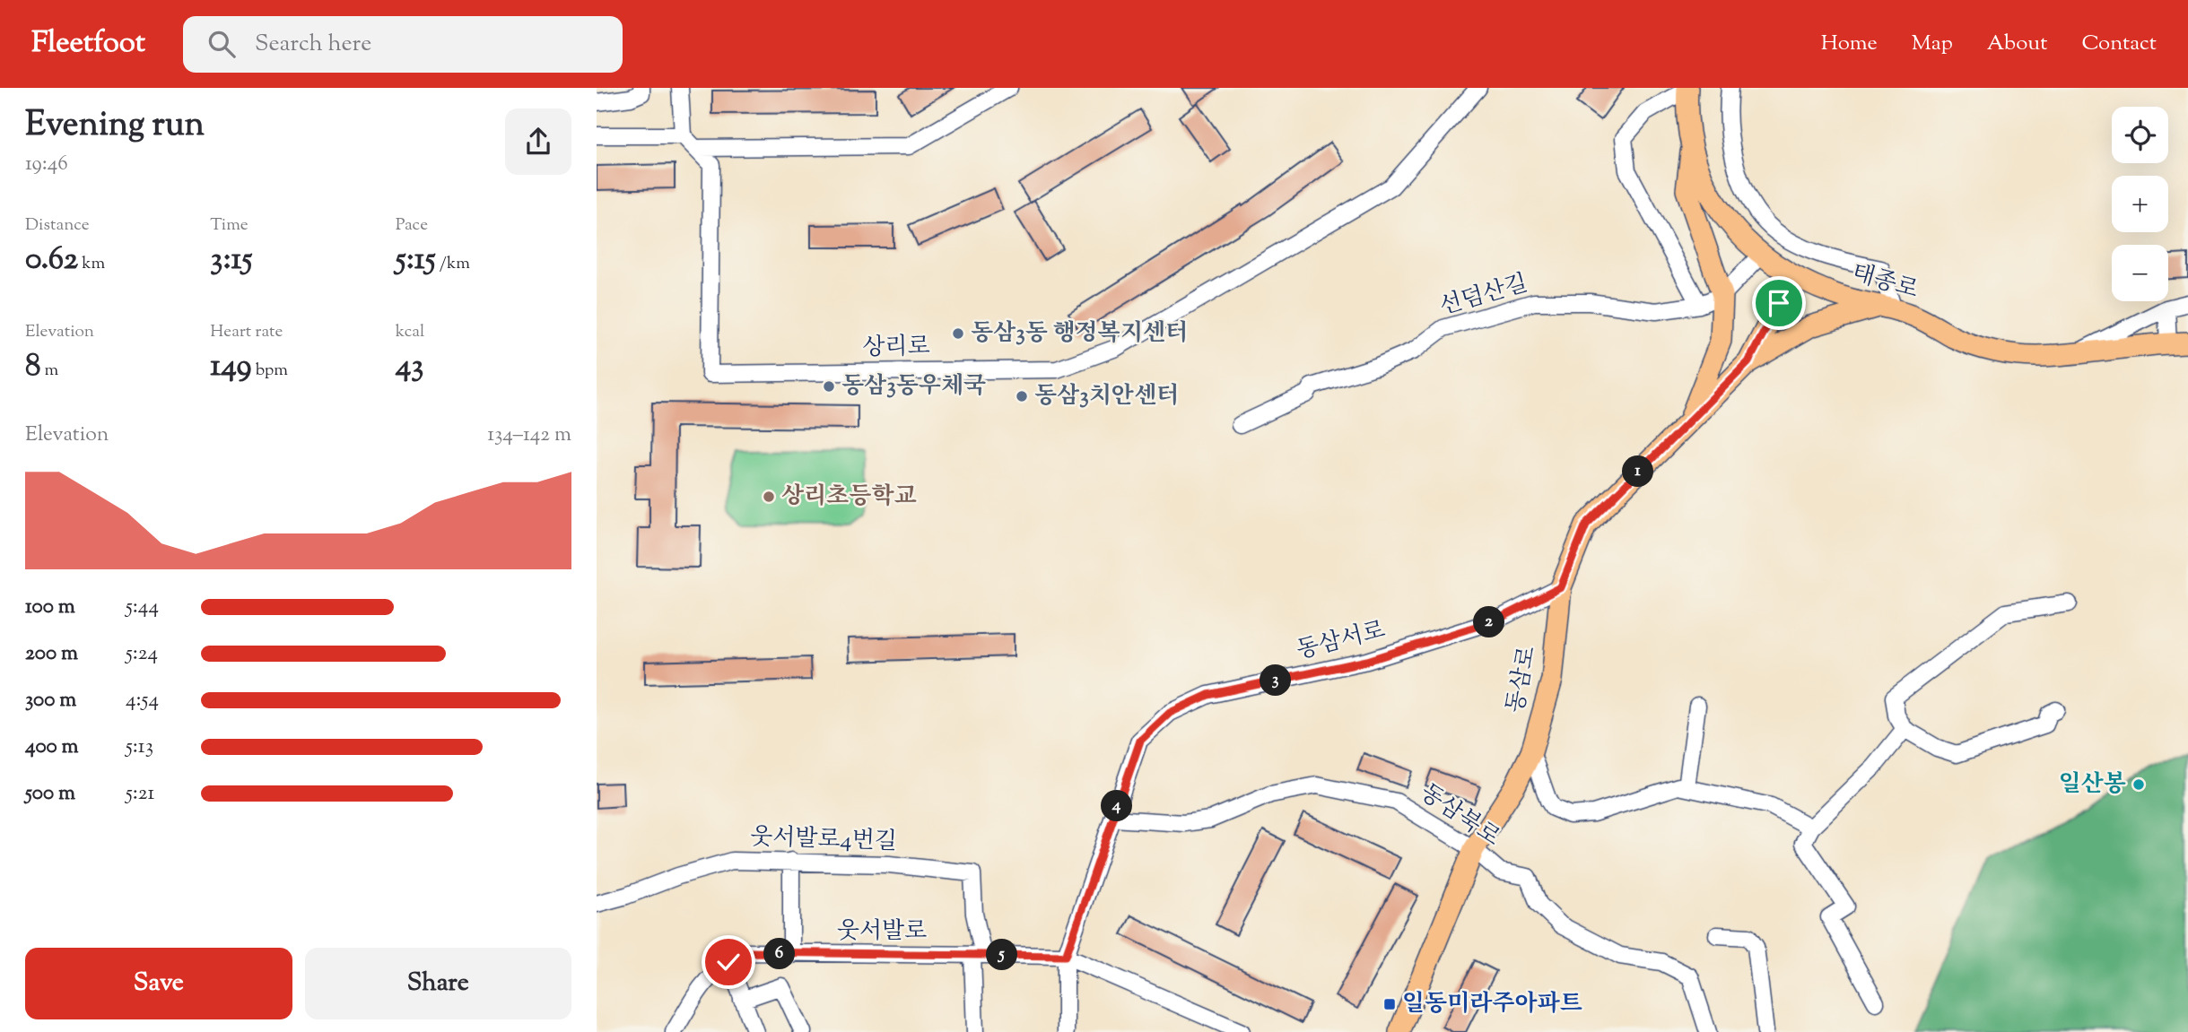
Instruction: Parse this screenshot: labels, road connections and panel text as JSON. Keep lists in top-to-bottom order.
{
  "streets": {
    "main road": ["태종로", "동삼로"],
    "street": [
      "선덤산길",
      "상리로",
      "동삼서로",
      "동삼북로",
      "웃서발로4번길",
      "웃서발로"
    ]
  },
  "crossings": [
    ["태종로", "동삼로"],
    ["동삼서로", "동삼로"],
    ["동삼서로", "동삼북로"],
    ["동삼서로", "웃서발로"],
    ["동삼로", "동삼북로"],
    ["웃서발로4번길", "웃서발로"]
  ],
  "places": {
    "other": [
      "동삼3동 행정복지센터",
      "동삼3동우체국",
      "동삼3치안센터",
      "상리초등학교",
      "일산봉"
    ],
    "transit": ["일동미라주아파트"]
  },
  "page": {
    "header": "Fleetfoot",
    "search": "Search here",
    "nav": [
      "Home",
      "Map",
      "About",
      "Contact"
    ],
    "heading": ["Evening run", "19:46"],
    "map_buttons": ["+", "−"],
    "stats": [
      ["Distance", "0.62 km"],
      ["Time", "3:15"],
      ["Pace", "5:15 /km"],
      ["Elevation", "8 m"],
      ["Heart rate", "149 bpm"],
      ["kcal", "43"]
    ],
    "chart": ["Elevation", "134–142 m"],
    "pins": [
      "1",
      "2",
      "3",
      "4",
      "6",
      "5"
    ],
    "list": [
      {
        "name": "100 m",
        "note": "5:44"
      },
      {
        "name": "200 m",
        "note": "5:24"
      },
      {
        "name": "300 m",
        "note": "4:54"
      },
      {
        "name": "400 m",
        "note": "5:13"
      },
      {
        "name": "500 m",
        "note": "5:21"
      }
    ],
    "buttons": ["Save", "Share"]
  }
}
